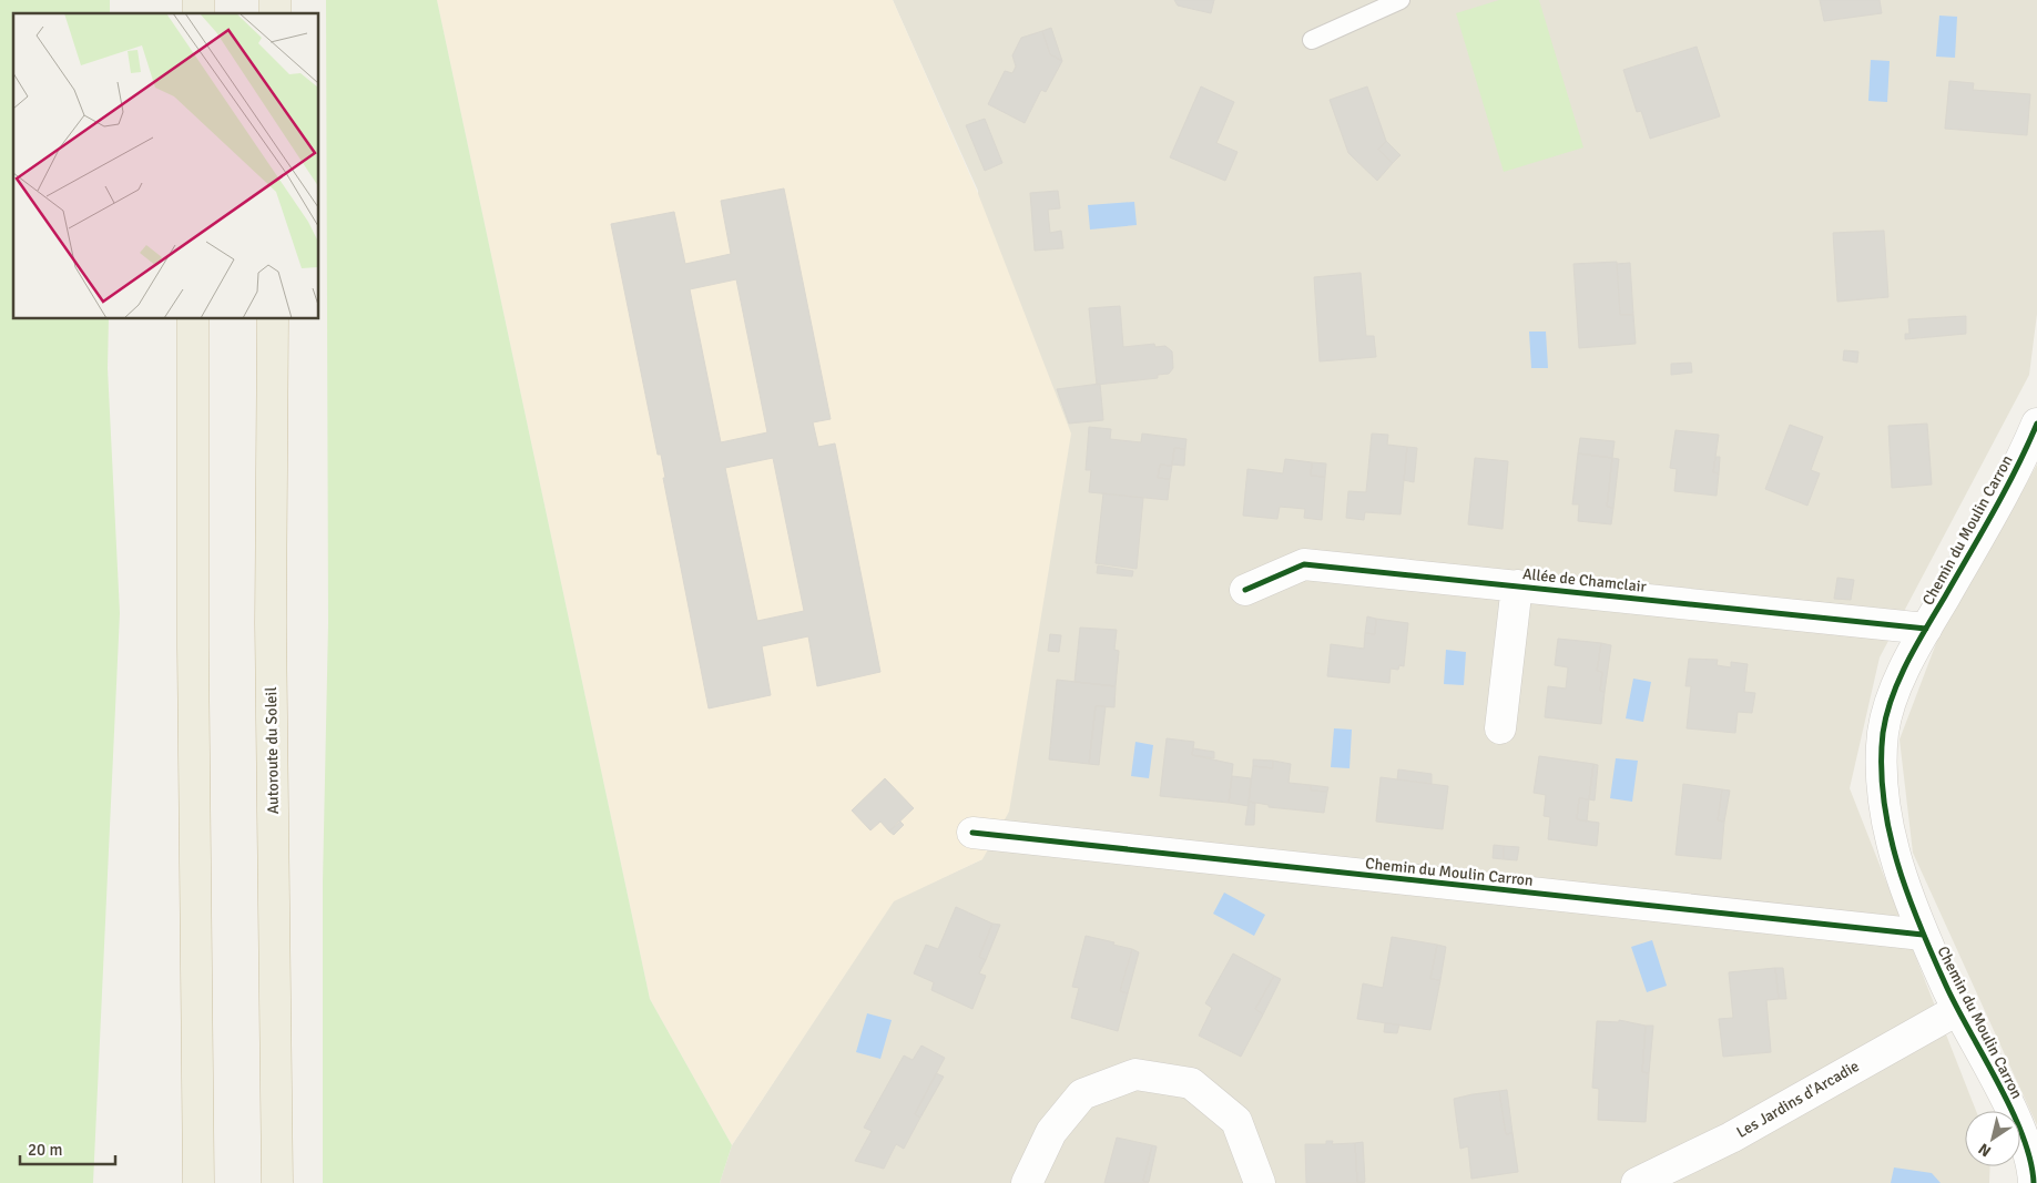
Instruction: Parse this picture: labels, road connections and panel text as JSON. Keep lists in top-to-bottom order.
{
  "streets": {
    "highway": ["Autoroute du Soleil"],
    "street": ["Chemin du Moulin Carron", "Allée de Chamclair", "Les Jardins d'Arcadie"]
  },
  "crossings": [
    ["Chemin du Moulin Carron", "Allée de Chamclair"],
    ["Chemin du Moulin Carron", "Les Jardins d'Arcadie"]
  ],
  "scale_bar": "20 m",
  "north": "bottom left"
}
